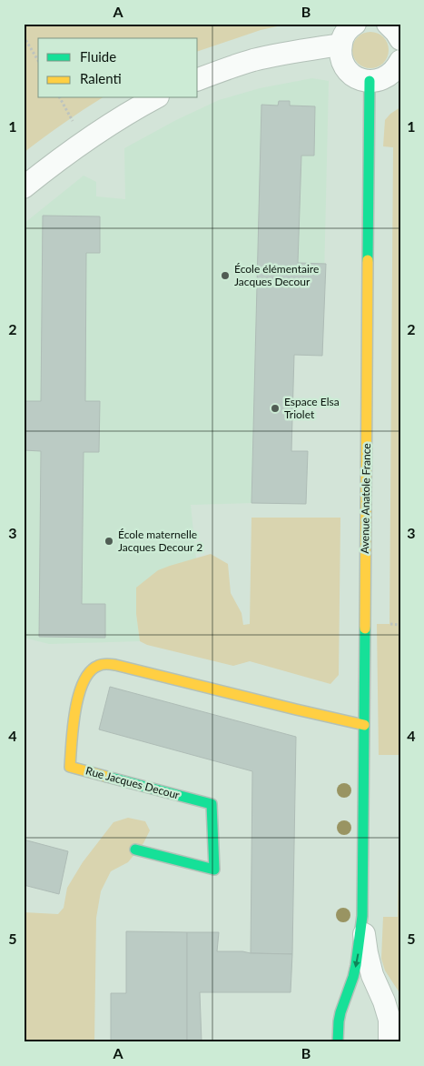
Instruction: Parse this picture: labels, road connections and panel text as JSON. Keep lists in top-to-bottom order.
{
  "streets": {
    "street": ["Avenue Anatole France", "Rue Jacques Decour"]
  },
  "crossings": [
    ["Avenue Anatole France", "Rue Jacques Decour"]
  ],
  "places": ["École élémentaire Jacques Decour", "Espace Elsa Triolet", "École maternelle Jacques Decour 2"],
  "legend": ["Fluide", "Ralenti"],
  "grid": {
    "columns": ["A", "B"],
    "rows": [
      "1",
      "2",
      "3",
      "4",
      "5"
    ]
  }
}
